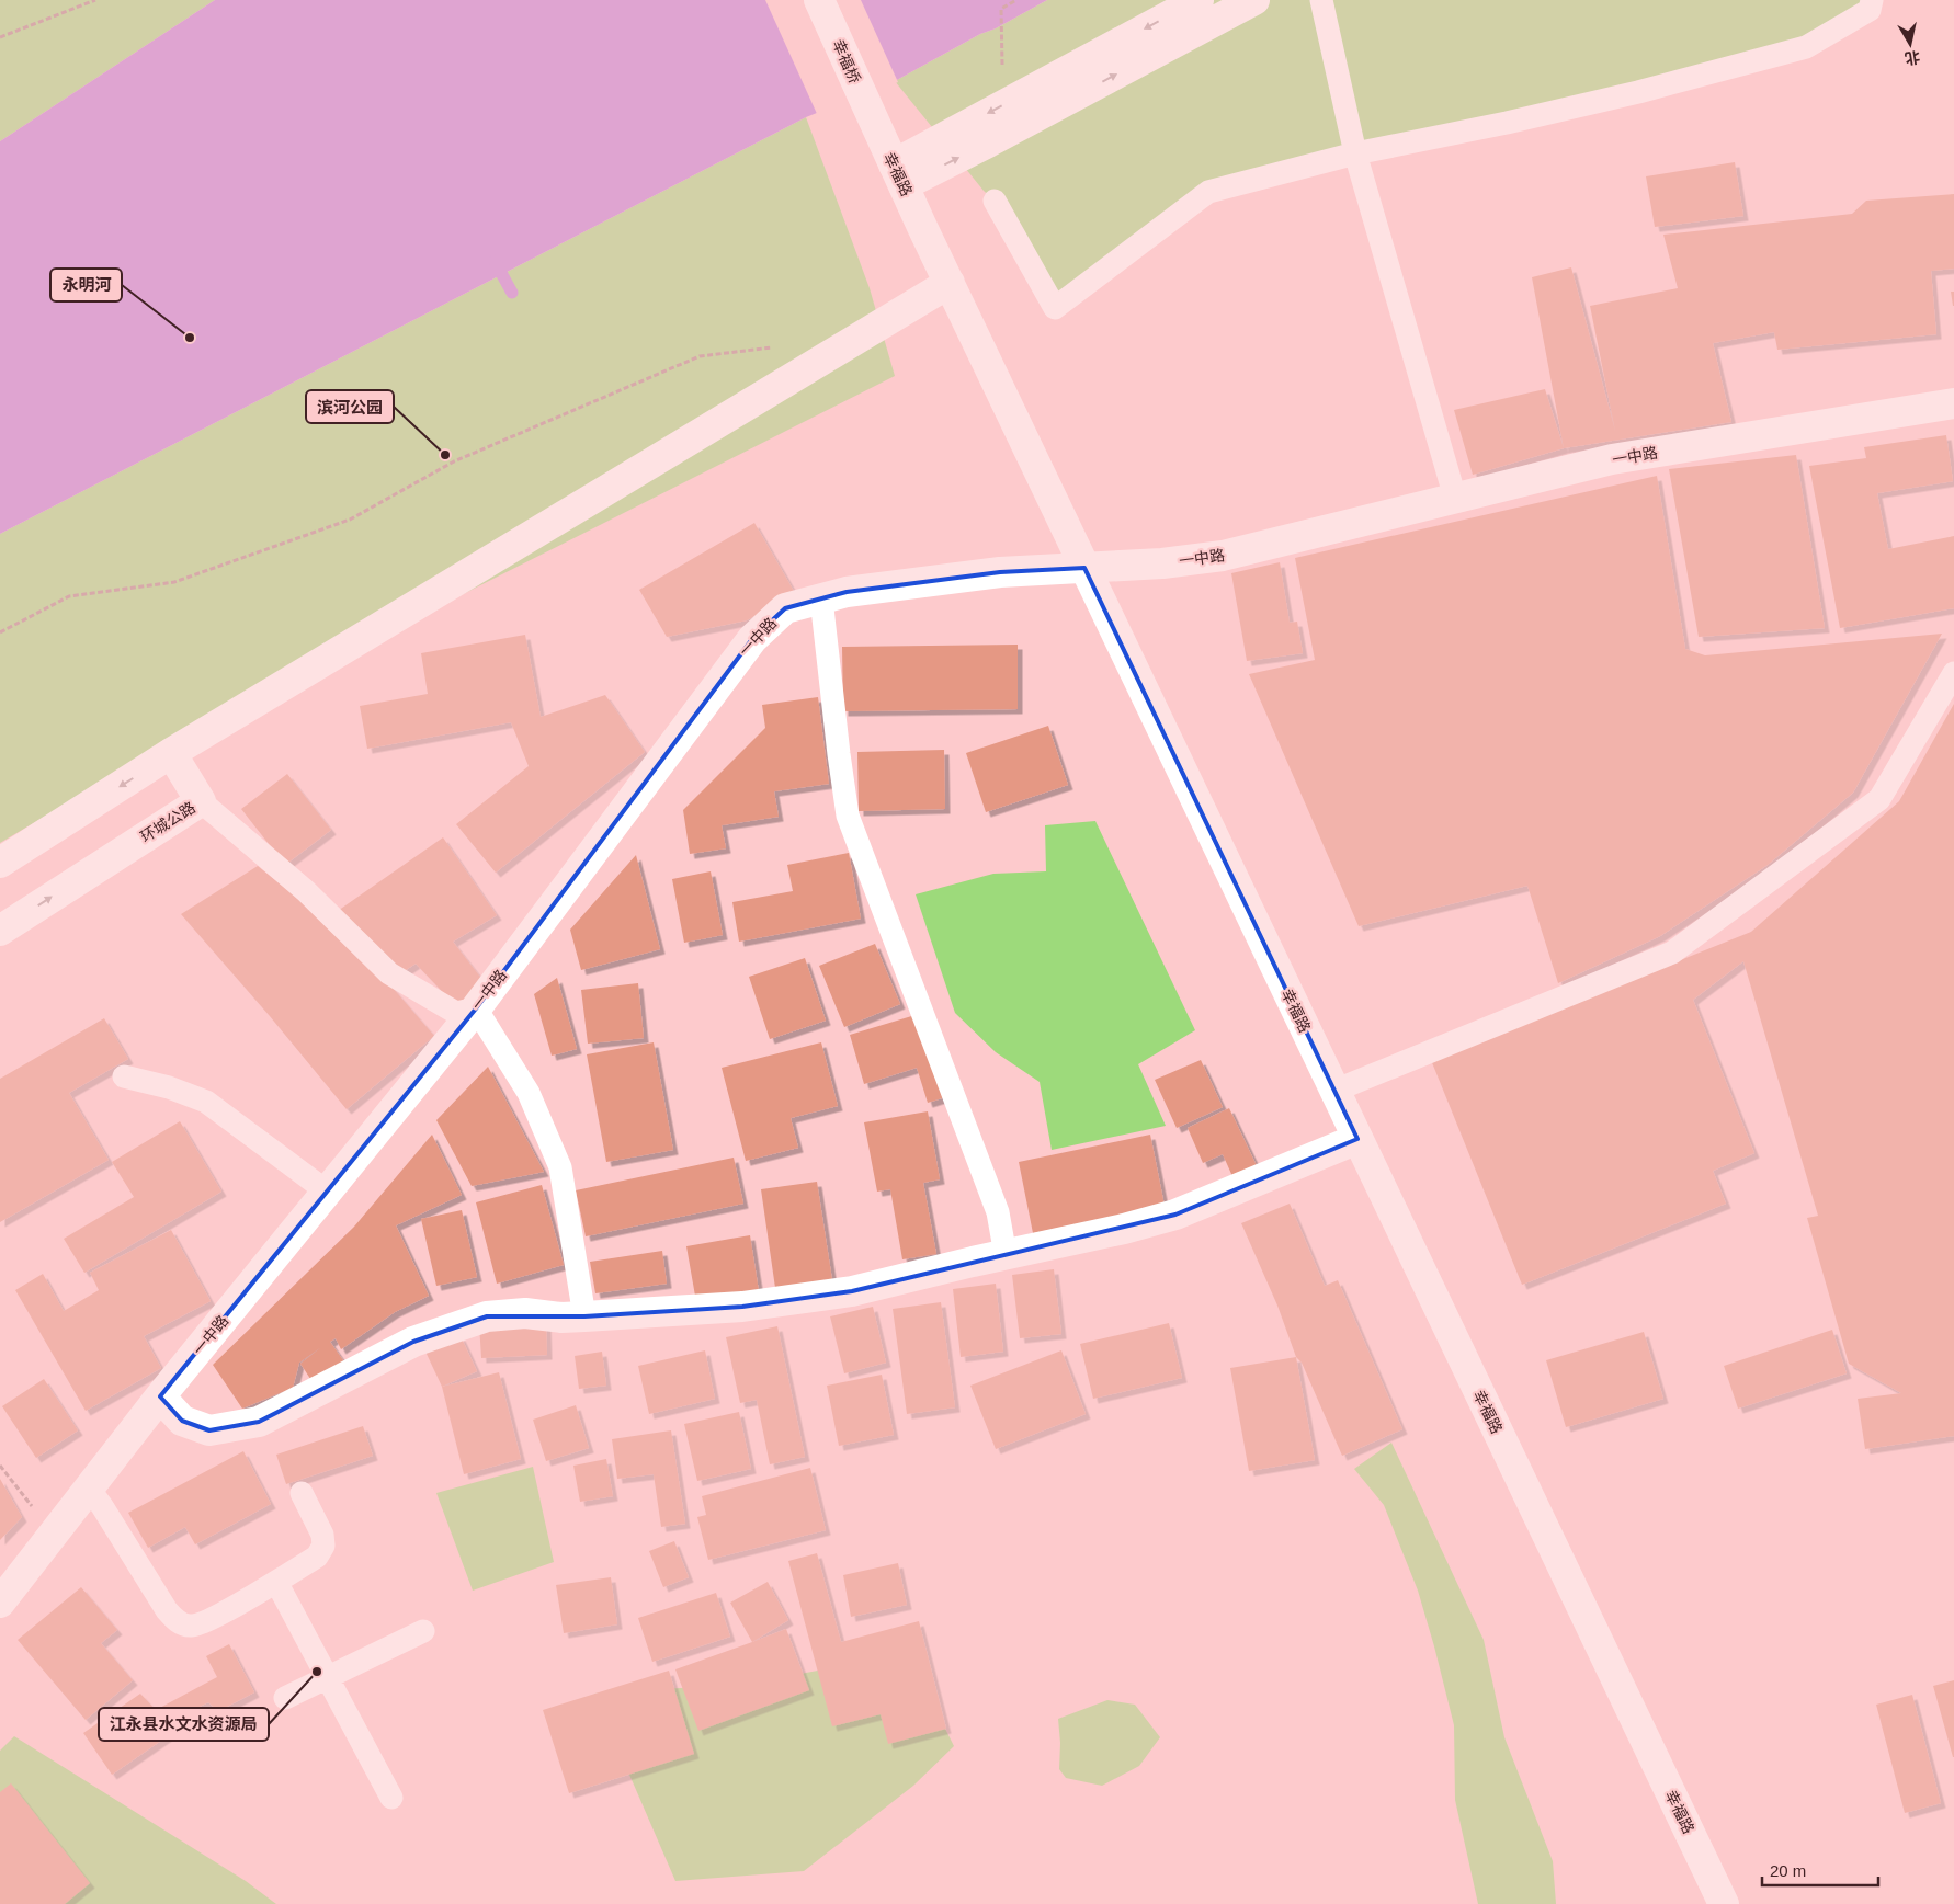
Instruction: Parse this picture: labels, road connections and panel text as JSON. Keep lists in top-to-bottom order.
{
  "streets": {
    "street": [
      "幸福桥",
      "幸福路",
      "一中路",
      "环城公路"
    ]
  },
  "crossings": [
    ["幸福桥", "幸福路"],
    ["幸福路", "一中路"]
  ],
  "places": ["永明河", "滨河公园", "江永县水文水资源局"],
  "scale_bar": "20 m",
  "north": "bottom"
}
